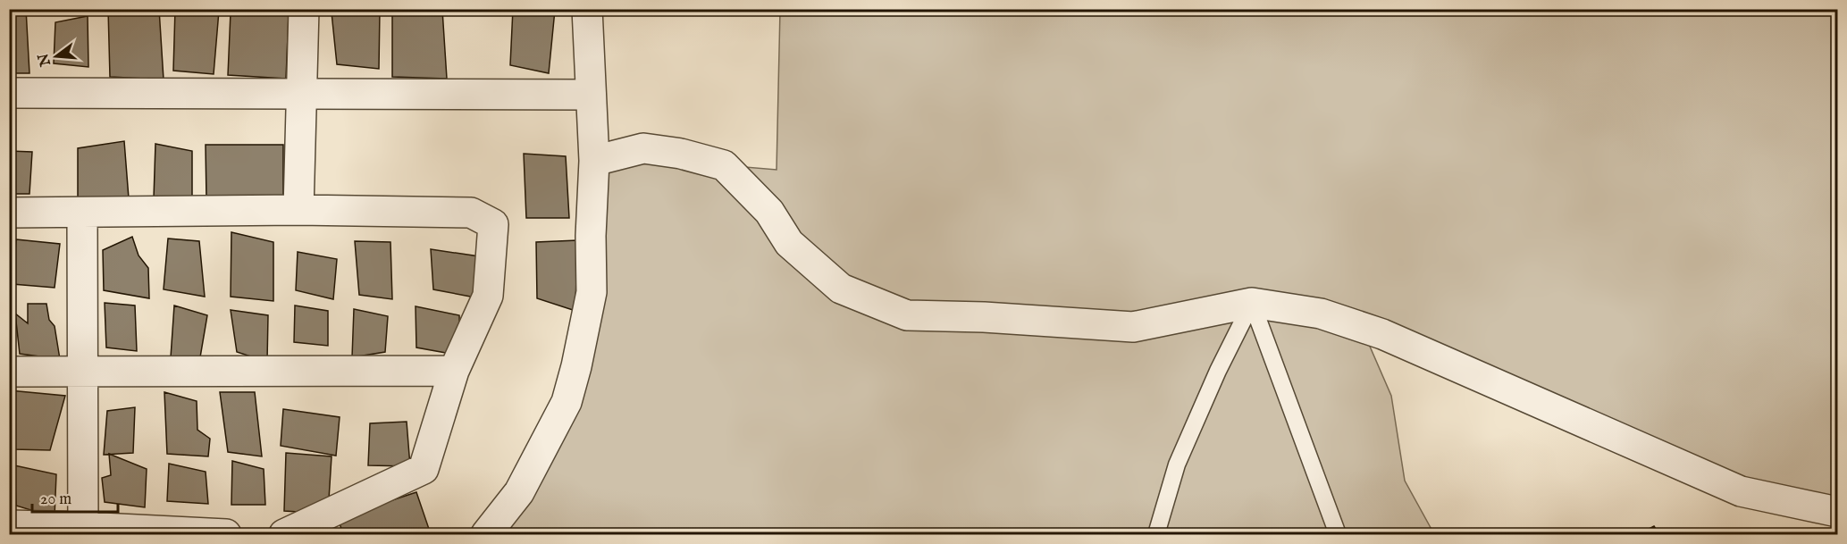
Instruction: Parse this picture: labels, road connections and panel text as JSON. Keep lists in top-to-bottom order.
{
  "scale_bar": "20 m",
  "north": "left"
}
